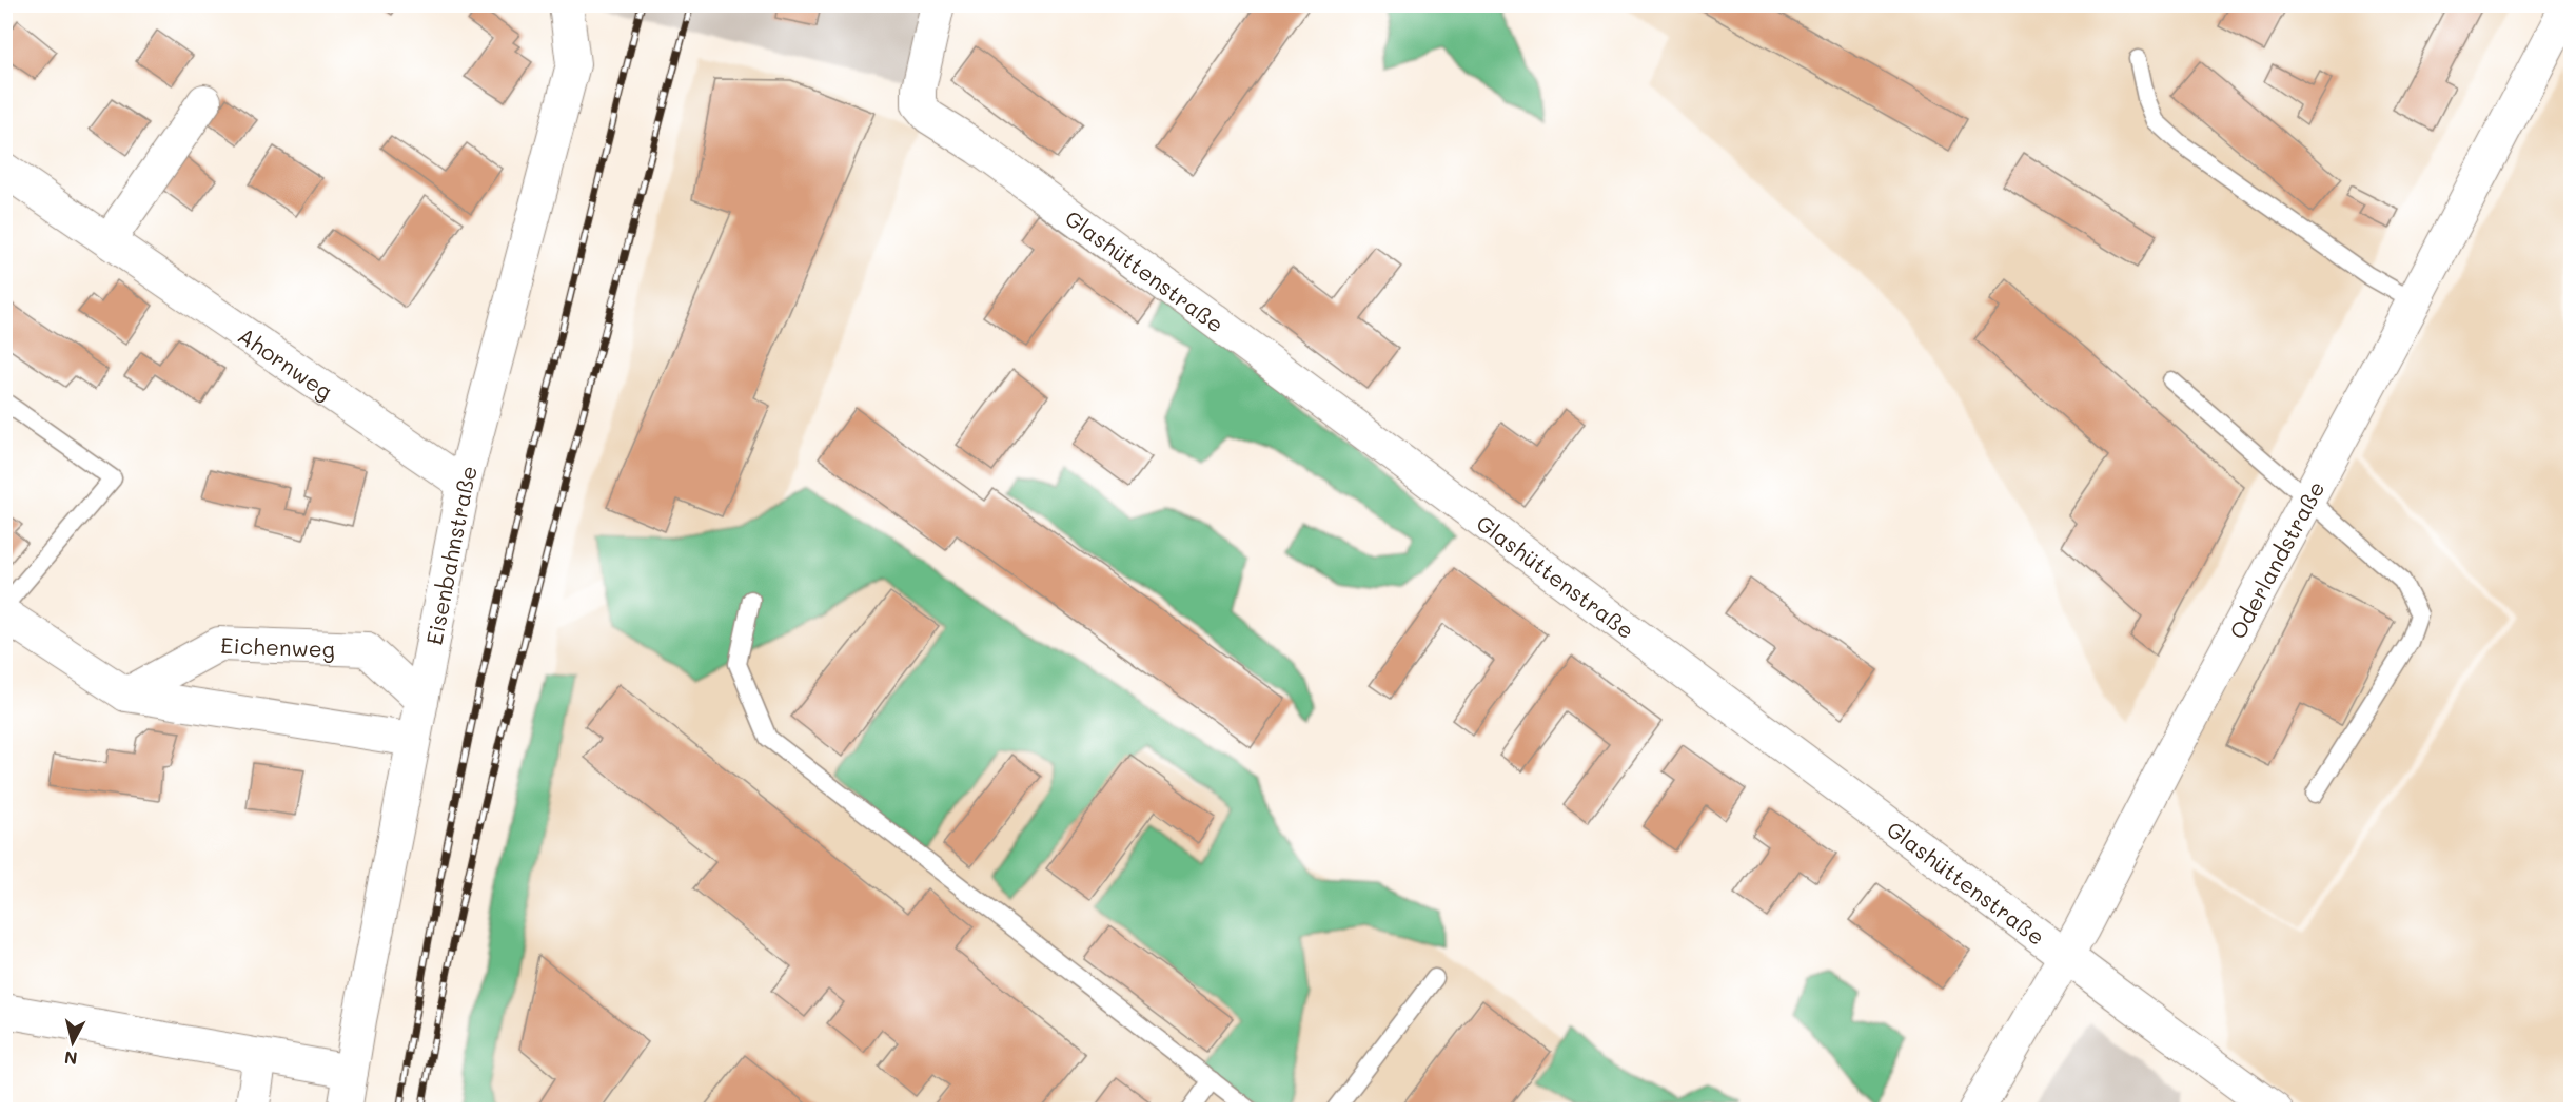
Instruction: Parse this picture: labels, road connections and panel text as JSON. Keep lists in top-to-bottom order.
{
  "streets": {
    "street": [
      "Glashüttenstraße",
      "Ahornweg",
      "Eisenbahnstraße",
      "Oderlandstraße",
      "Eichenweg"
    ]
  },
  "crossings": [
    ["Glashüttenstraße", "Oderlandstraße"],
    ["Ahornweg", "Eisenbahnstraße"],
    ["Eisenbahnstraße", "Eichenweg"]
  ],
  "north": "bottom"
}
